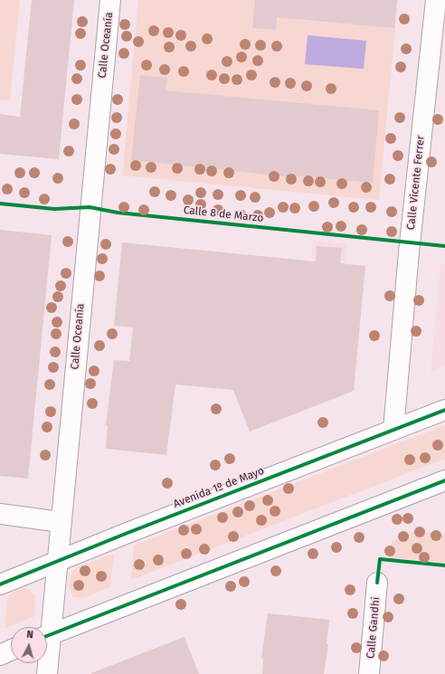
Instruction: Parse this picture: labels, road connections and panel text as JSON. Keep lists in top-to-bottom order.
{
  "streets": {
    "street": [
      "Calle Oceanía",
      "Calle Vicente Ferrer",
      "Avenida 1º de Mayo",
      "Calle Gandhi"
    ],
    "cycle path": ["Calle 8 de Marzo"]
  },
  "crossings": [
    ["Calle Oceanía", "Avenida 1º de Mayo"],
    ["Calle Vicente Ferrer", "Avenida 1º de Mayo"]
  ],
  "north": "top"
}
